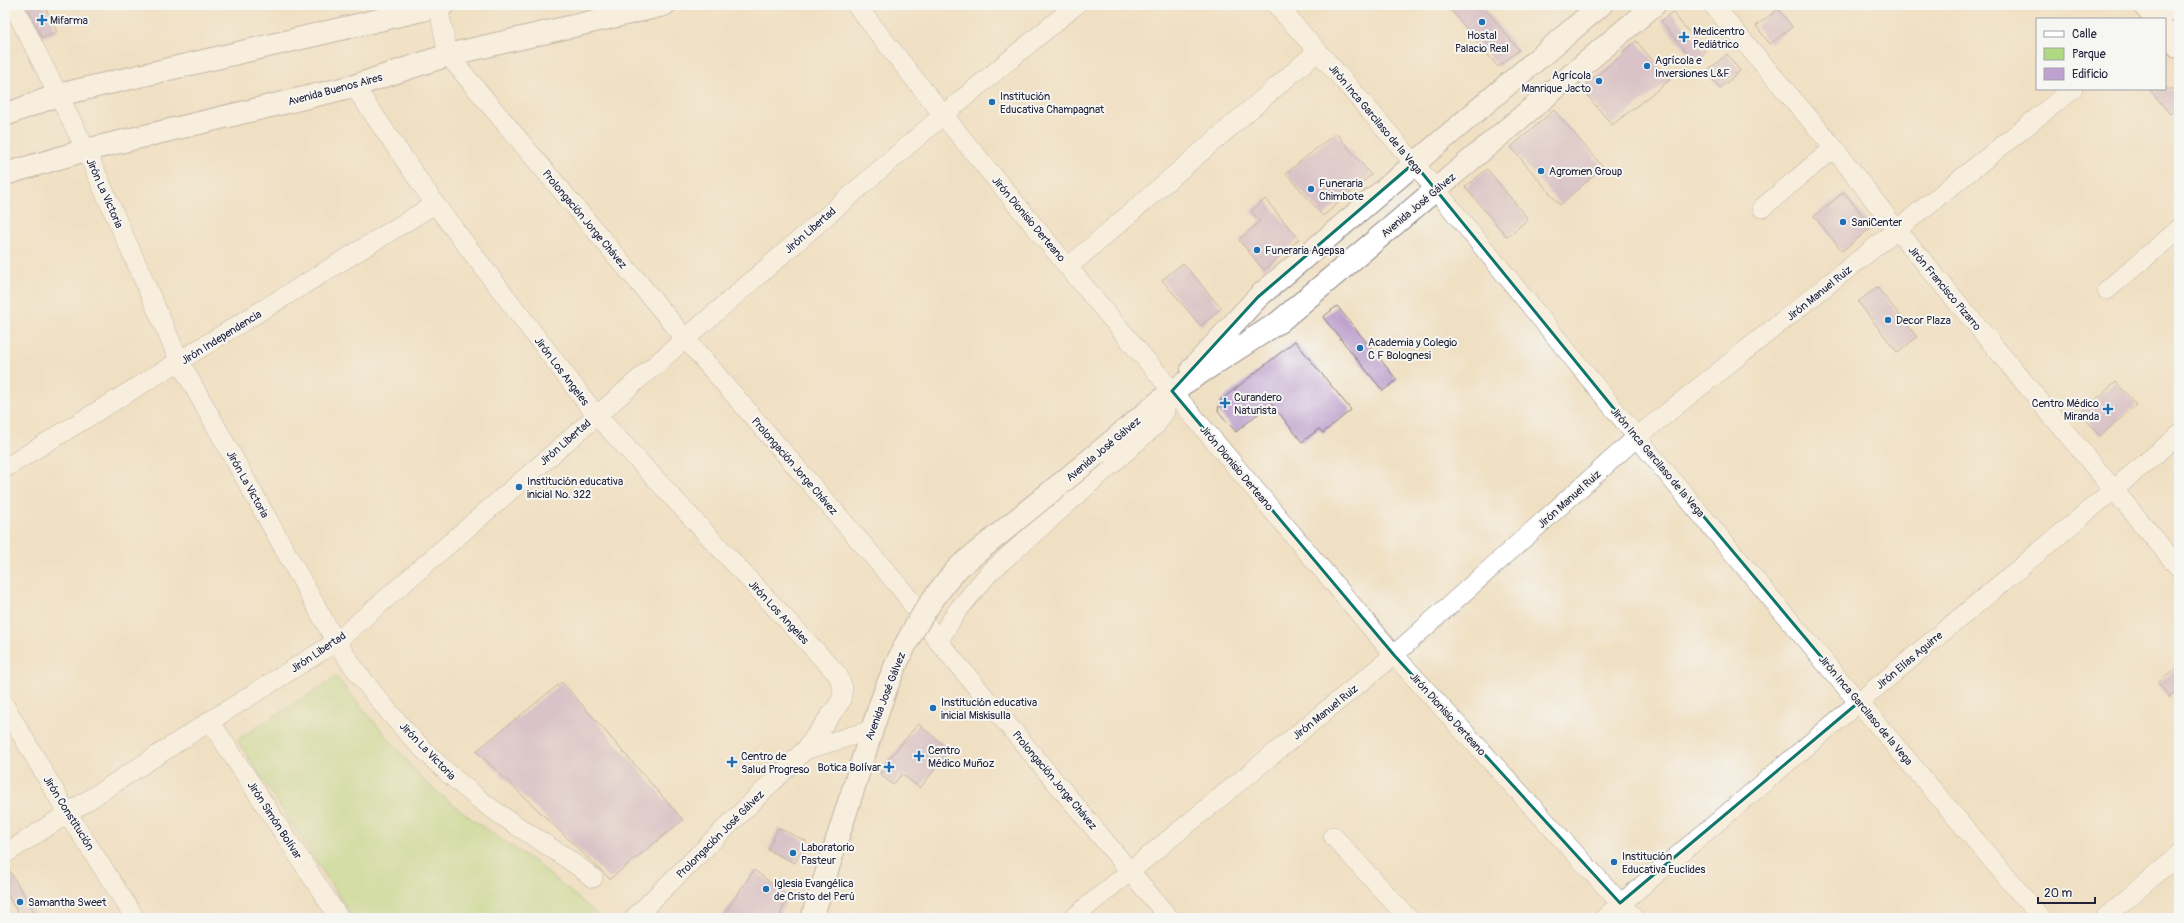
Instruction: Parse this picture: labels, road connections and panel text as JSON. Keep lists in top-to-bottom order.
{
  "streets": {
    "main road": ["Avenida Buenos Aires", "Avenida José Gálvez"],
    "street": [
      "Jirón Inca Garcilaso de la Vega",
      "Jirón La Victoria",
      "Prolongación Jorge Chávez",
      "Jirón Dionisio Derteano",
      "Jirón Libertad",
      "Jirón Francisco Pizarro",
      "Jirón Manuel Ruiz",
      "Jirón Independencia",
      "Jirón Los Angeles",
      "Jirón Elías Aguirre",
      "Jirón Constitución",
      "Jirón Simón Bolívar",
      "Prolongación José Gálvez"
    ]
  },
  "crossings": [
    ["Avenida Buenos Aires", "Jirón La Victoria"],
    ["Avenida Buenos Aires", "Prolongación Jorge Chávez"],
    ["Avenida Buenos Aires", "Jirón Los Angeles"],
    ["Jirón Inca Garcilaso de la Vega", "Avenida José Gálvez"],
    ["Jirón Inca Garcilaso de la Vega", "Jirón Manuel Ruiz"],
    ["Jirón Inca Garcilaso de la Vega", "Jirón Elías Aguirre"],
    ["Jirón La Victoria", "Jirón Libertad"],
    ["Jirón La Victoria", "Jirón Independencia"],
    ["Avenida José Gálvez", "Jirón Dionisio Derteano"],
    ["Avenida José Gálvez", "Prolongación José Gálvez"],
    ["Prolongación Jorge Chávez", "Jirón Libertad"],
    ["Prolongación Jorge Chávez", "Jirón Manuel Ruiz"],
    ["Jirón Dionisio Derteano", "Jirón Libertad"],
    ["Jirón Dionisio Derteano", "Jirón Manuel Ruiz"],
    ["Jirón Dionisio Derteano", "Jirón Elías Aguirre"],
    ["Jirón Libertad", "Jirón Los Angeles"],
    ["Jirón Libertad", "Jirón Constitución"],
    ["Jirón Libertad", "Jirón Simón Bolívar"],
    ["Jirón Francisco Pizarro", "Jirón Manuel Ruiz"],
    ["Jirón Francisco Pizarro", "Jirón Elías Aguirre"],
    ["Jirón Independencia", "Jirón Los Angeles"],
    ["Jirón Los Angeles", "Prolongación José Gálvez"]
  ],
  "places": {
    "health": [
      "Mifarma",
      "Medicentro Pediátrico",
      "Curandero Naturista",
      "Centro Médico Miranda",
      "Centro Médico Muñoz",
      "Centro de Salud Progreso",
      "Botica Bolívar"
    ],
    "other": [
      "Hostal Palacio Real",
      "Agrícola e Inversiones L&F",
      "Agrícola Manrique Jacto",
      "Institución Educativa Champagnat",
      "Agromen Group",
      "Funeraria Chimbote",
      "SaniCenter",
      "Funeraria Agepsa",
      "Decor Plaza",
      "Academia y Colegio C F Bolognesi",
      "Institución educativa inicial No. 322",
      "Institución educativa inicial Miskisulla",
      "Laboratorio Pasteur",
      "Institución Educativa Euclides",
      "Iglesia Evangélica de Cristo del Perú",
      "Samantha Sweet"
    ]
  },
  "legend": ["Calle", "Parque", "Edificio"],
  "scale_bar": "20 m"
}
